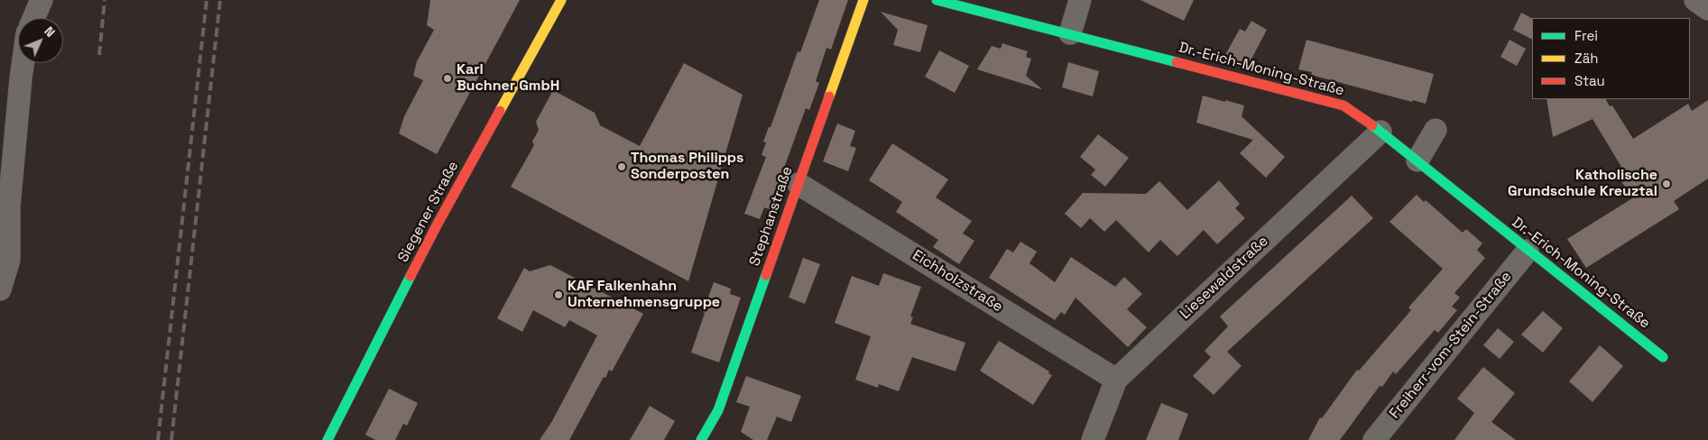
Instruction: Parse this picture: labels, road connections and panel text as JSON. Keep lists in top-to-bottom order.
{
  "streets": {
    "street": [
      "Dr.-Erich-Moning-Straße",
      "Siegener Straße",
      "Stephanstraße",
      "Liesewaldstraße",
      "Eichholzstraße",
      "Freiherr-vom-Stein-Straße"
    ]
  },
  "crossings": [
    ["Dr.-Erich-Moning-Straße", "Liesewaldstraße"],
    ["Dr.-Erich-Moning-Straße", "Freiherr-vom-Stein-Straße"],
    ["Stephanstraße", "Eichholzstraße"],
    ["Liesewaldstraße", "Eichholzstraße"]
  ],
  "places": [
    "Karl Buchner GmbH",
    "Thomas Philipps Sonderposten",
    "Katholische Grundschule Kreuztal",
    "KAF Falkenhahn Unternehmensgruppe"
  ],
  "legend": ["Frei", "Zäh", "Stau"],
  "north": "top right"
}
